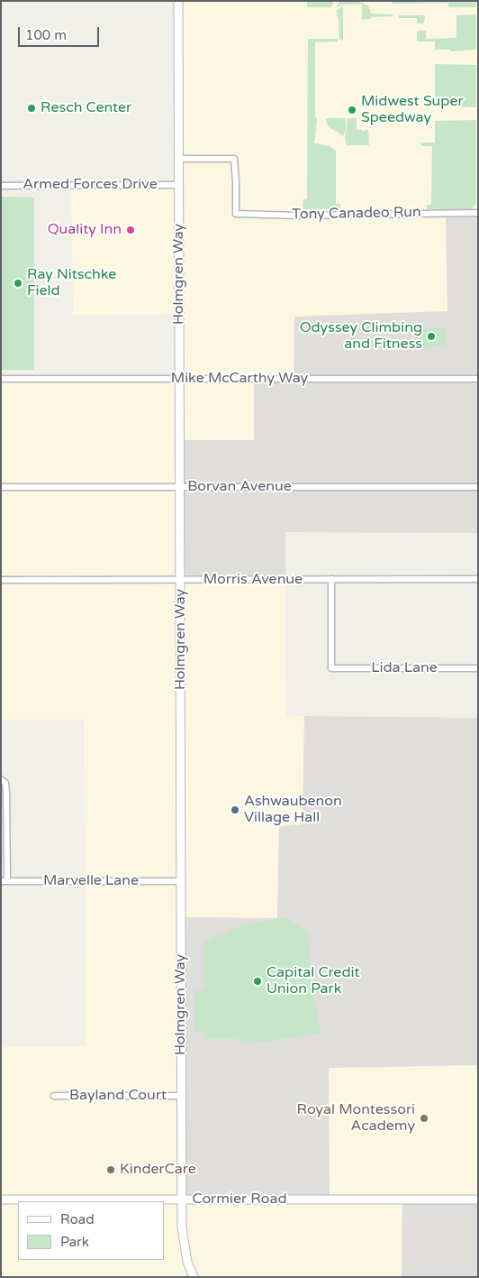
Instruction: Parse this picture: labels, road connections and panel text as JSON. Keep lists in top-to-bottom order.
{
  "streets": {
    "street": [
      "Armed Forces Drive",
      "Tony Canadeo Run",
      "Holmgren Way",
      "Mike McCarthy Way",
      "Borvan Avenue",
      "Morris Avenue",
      "Lida Lane",
      "Marvelle Lane",
      "Bayland Court",
      "Cormier Road"
    ]
  },
  "crossings": [
    ["Armed Forces Drive", "Holmgren Way"],
    ["Tony Canadeo Run", "Holmgren Way"],
    ["Holmgren Way", "Mike McCarthy Way"],
    ["Holmgren Way", "Borvan Avenue"],
    ["Holmgren Way", "Morris Avenue"],
    ["Holmgren Way", "Marvelle Lane"],
    ["Holmgren Way", "Bayland Court"],
    ["Holmgren Way", "Cormier Road"],
    ["Morris Avenue", "Lida Lane"]
  ],
  "places": [
    "Resch Center",
    "Midwest Super Speedway",
    "Quality Inn",
    "Ray Nitschke Field",
    "Odyssey Climbing and Fitness",
    "Ashwaubenon Village Hall",
    "Capital Credit Union Park",
    "Royal Montessori Academy",
    "KinderCare"
  ],
  "legend": ["Road", "Park"],
  "scale_bar": "100 m"
}
